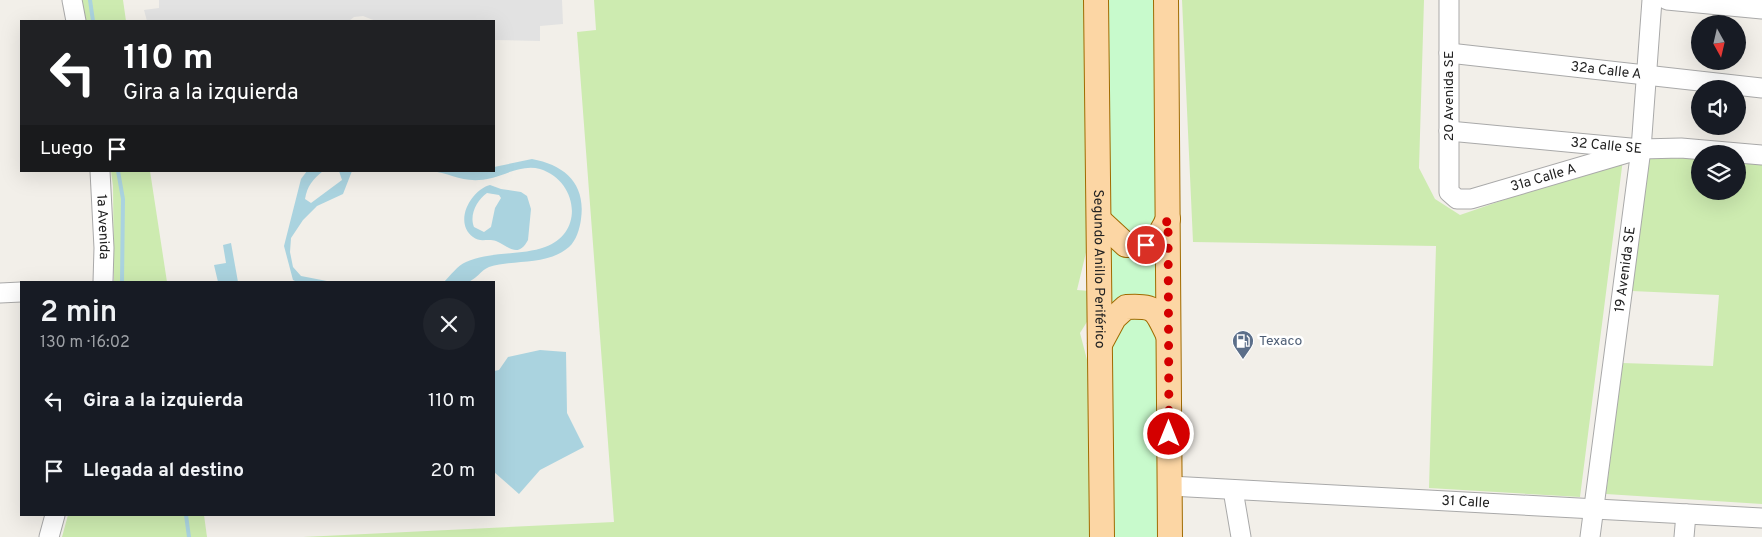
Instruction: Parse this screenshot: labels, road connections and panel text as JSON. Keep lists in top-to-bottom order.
{
  "streets": {
    "main road": ["Segundo Anillo Periférico"],
    "street": [
      "32a Calle A",
      "20 Avenida SE",
      "32 Calle SE",
      "31a Calle A",
      "1a Avenida",
      "19 Avenida SE",
      "31 Calle"
    ]
  },
  "crossings": [
    ["32a Calle A", "20 Avenida SE"],
    ["32a Calle A", "19 Avenida SE"],
    ["20 Avenida SE", "32 Calle SE"],
    ["20 Avenida SE", "31a Calle A"],
    ["32 Calle SE", "31a Calle A"],
    ["32 Calle SE", "19 Avenida SE"],
    ["31a Calle A", "19 Avenida SE"],
    ["19 Avenida SE", "31 Calle"]
  ],
  "places": {
    "fuel station": ["Texaco"]
  },
  "north": "bottom",
  "page": {
    "turn": ["110 m", "Gira a la izquierda"],
    "then": "Luego",
    "heading": ["2 min", "130 m · 16:02"],
    "list": [
      {
        "name": "Gira a la izquierda",
        "value": "110 m"
      },
      {
        "name": "Llegada al destino",
        "value": "20 m"
      }
    ]
  }
}
